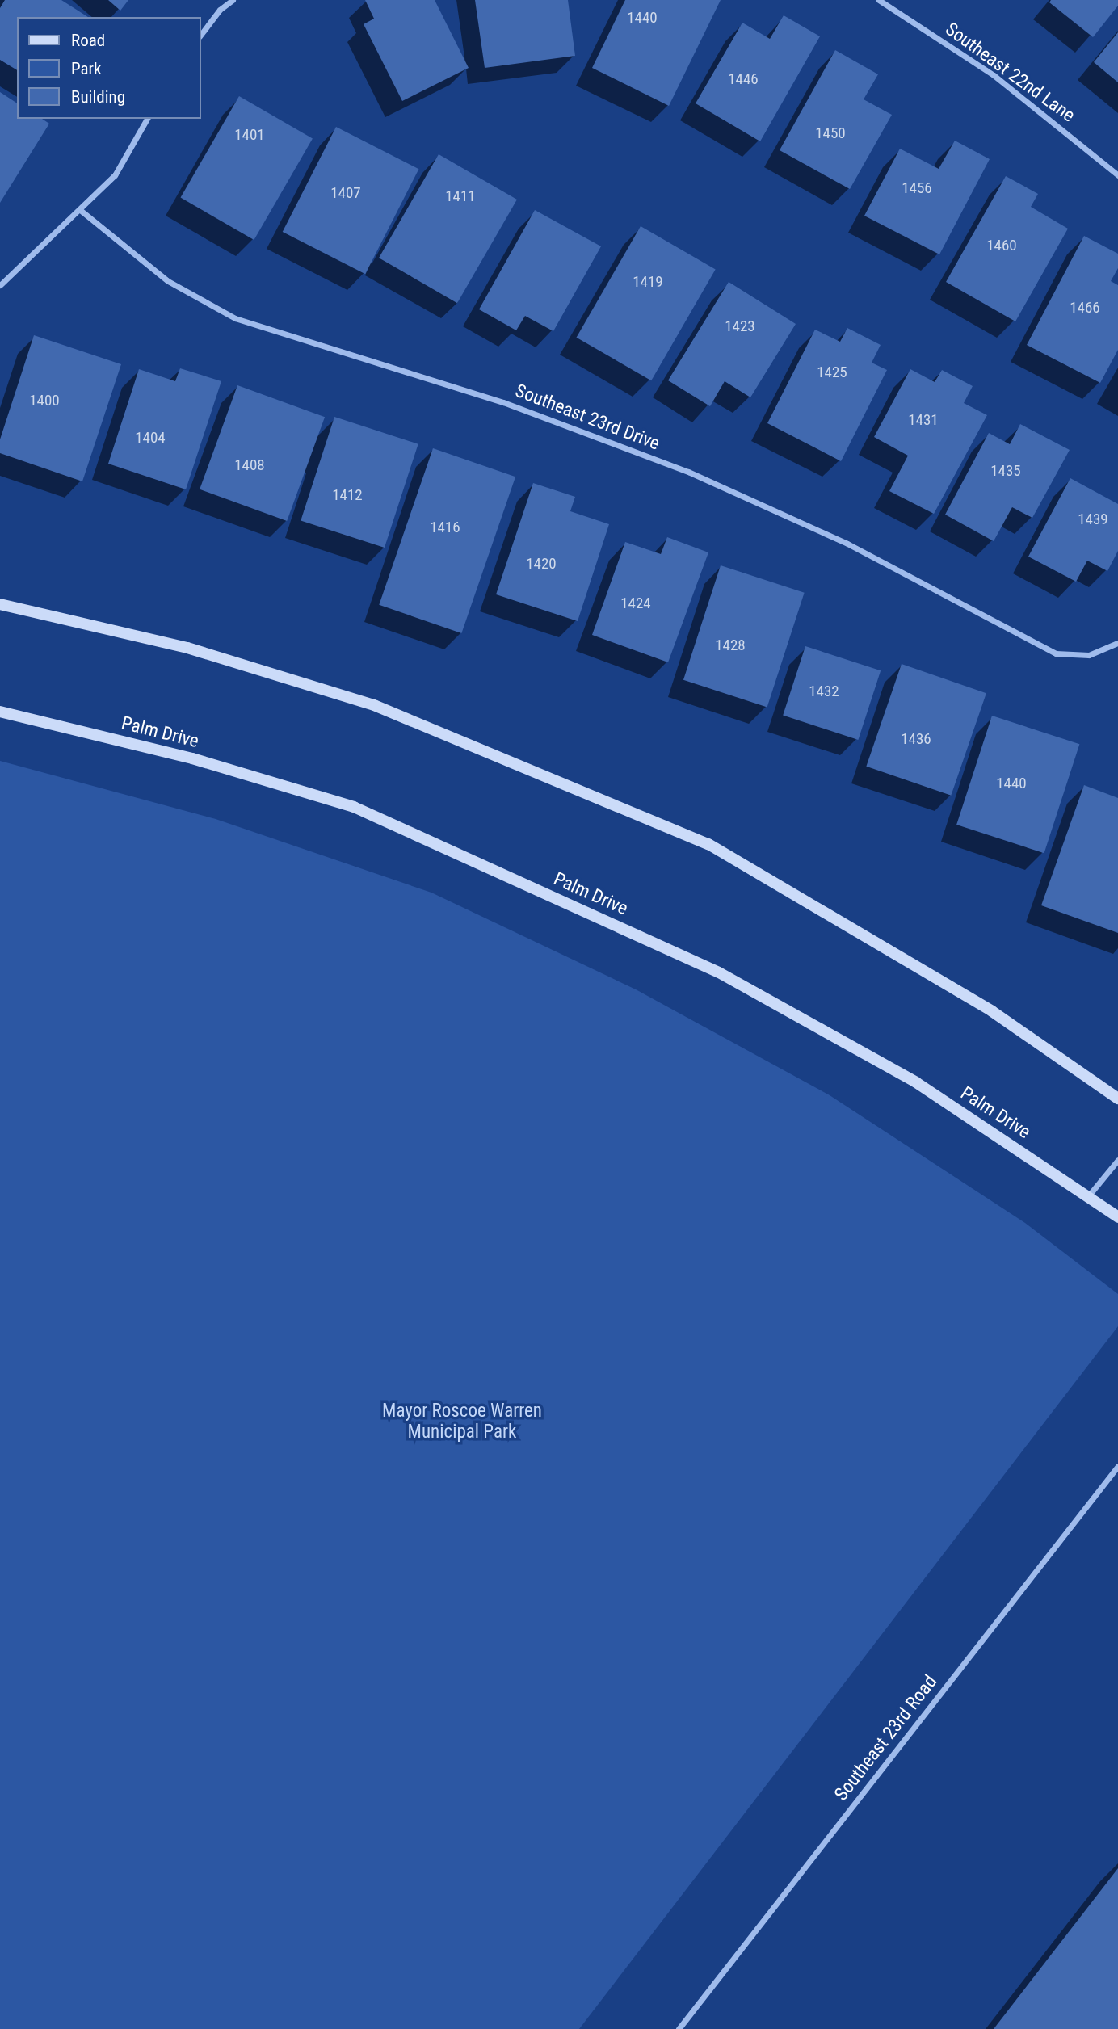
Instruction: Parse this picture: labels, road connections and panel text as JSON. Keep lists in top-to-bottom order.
{
  "streets": {
    "main road": ["Palm Drive"],
    "street": ["Southeast 22nd Lane", "Southeast 23rd Drive", "Southeast 23rd Road"]
  },
  "parks": ["Mayor Roscoe Warren Municipal Park"],
  "house_numbers": [
    "1440",
    "1446",
    "1450",
    "1401",
    "1456",
    "1407",
    "1411",
    "1460",
    "1419",
    "1466",
    "1423",
    "1425",
    "1400",
    "1431",
    "1404",
    "1408",
    "1435",
    "1412",
    "1439",
    "1416",
    "1420",
    "1424",
    "1428",
    "1432",
    "1436",
    "1440"
  ],
  "legend": ["Road", "Park", "Building"]
}
